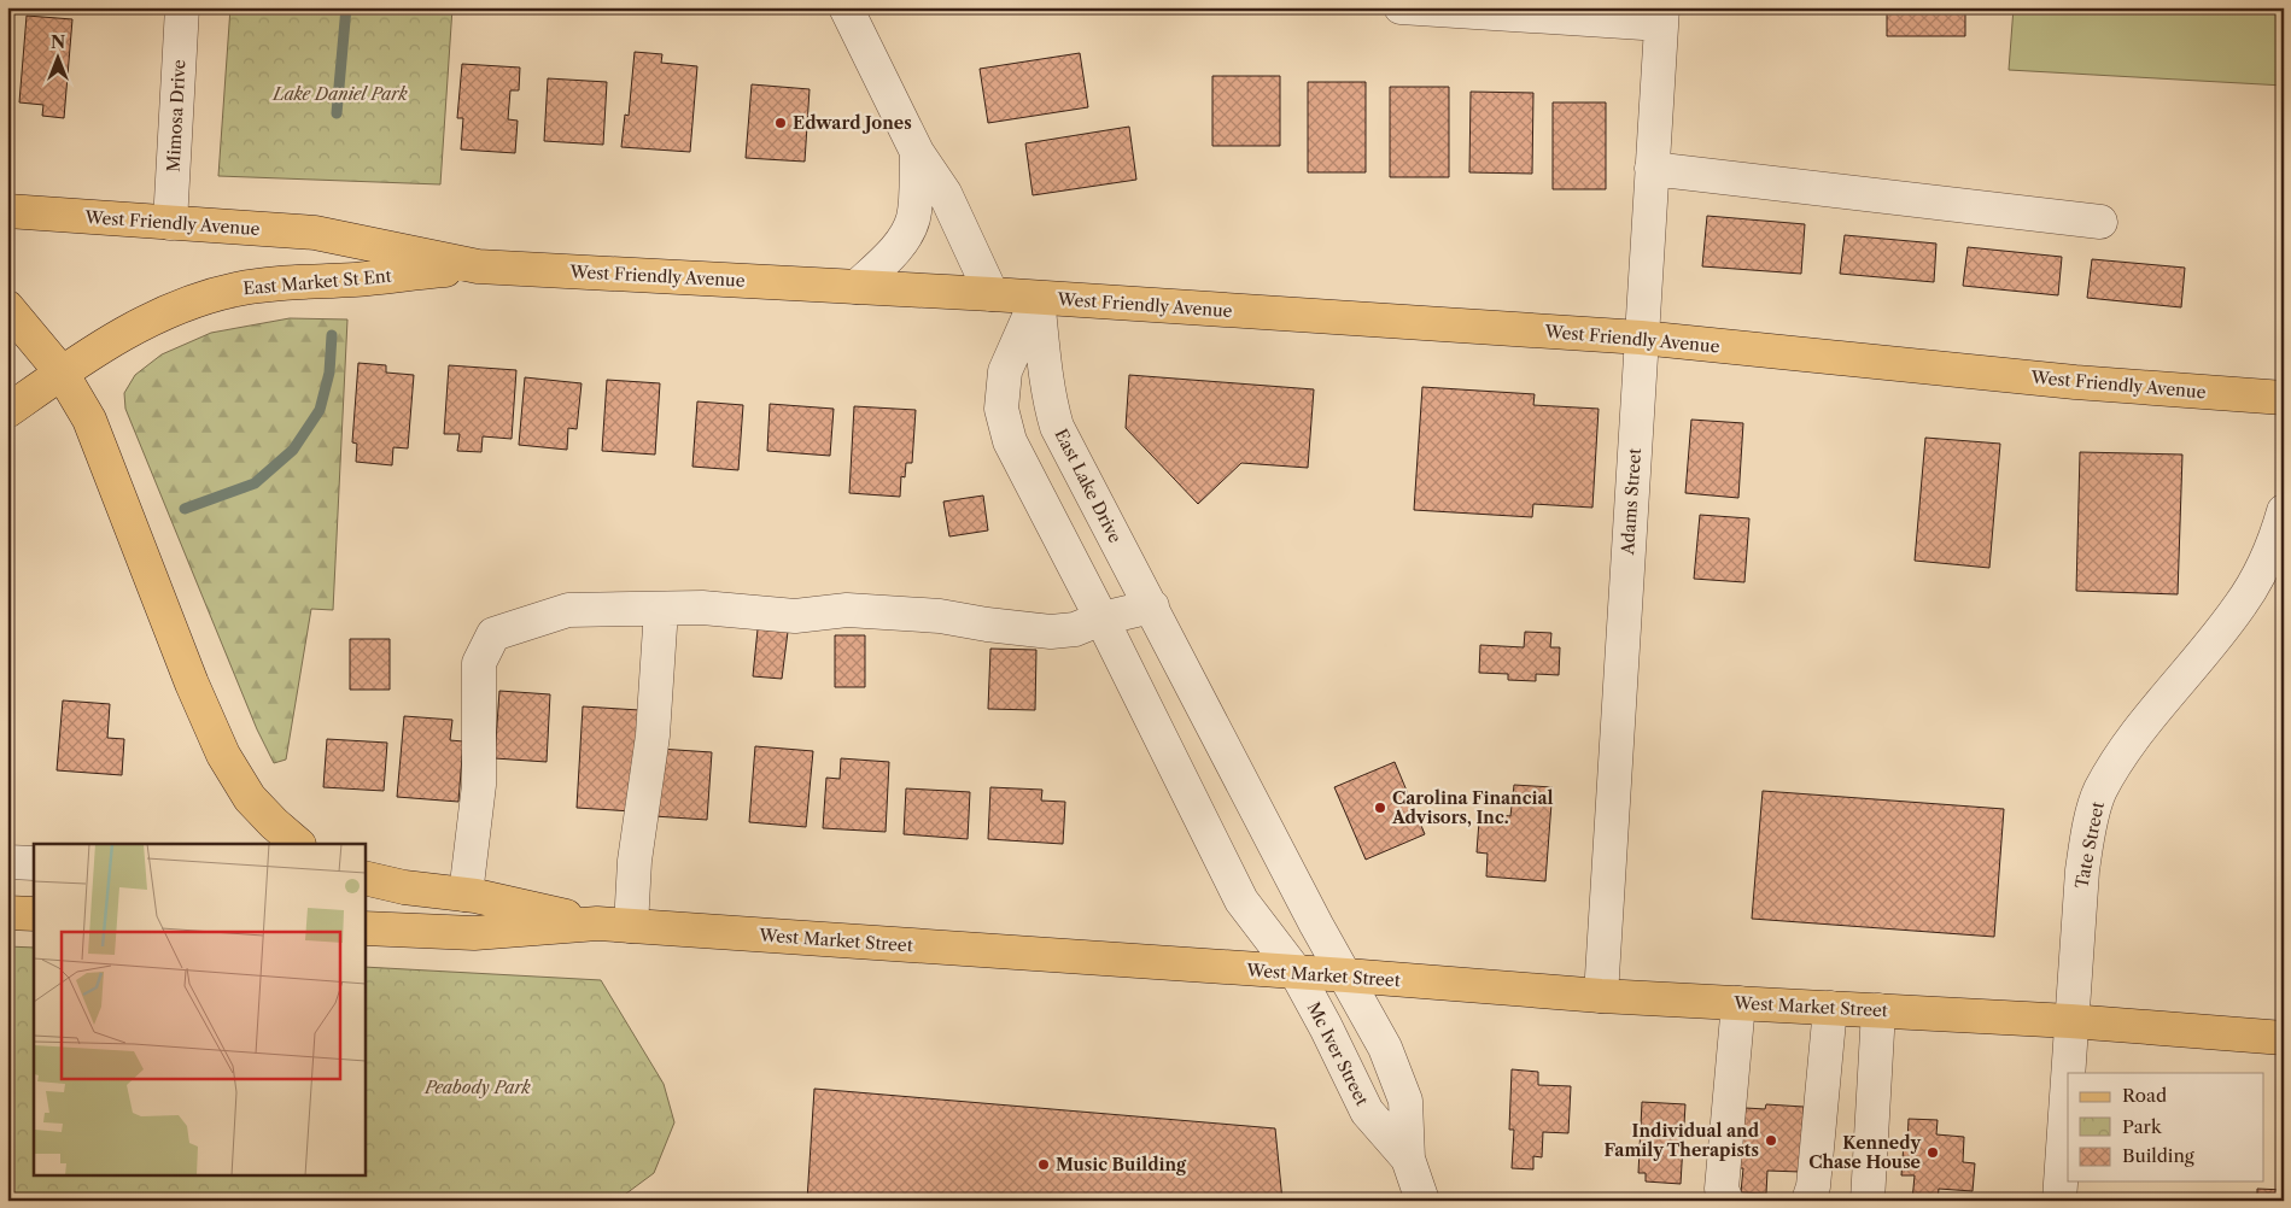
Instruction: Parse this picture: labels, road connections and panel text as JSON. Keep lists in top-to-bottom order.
{
  "streets": {
    "main road": ["West Friendly Avenue", "East Market St Ent", "West Market Street"],
    "street": [
      "Mimosa Drive",
      "East Lake Drive",
      "Adams Street",
      "Tate Street",
      "Mc Iver Street"
    ]
  },
  "crossings": [
    ["Mimosa Drive", "West Friendly Avenue"],
    ["West Friendly Avenue", "East Market St Ent"],
    ["West Friendly Avenue", "East Lake Drive"],
    ["West Friendly Avenue", "Adams Street"],
    ["East Lake Drive", "West Market Street"],
    ["East Lake Drive", "Mc Iver Street"],
    ["Adams Street", "West Market Street"],
    ["Tate Street", "West Market Street"],
    ["West Market Street", "Mc Iver Street"]
  ],
  "parks": ["Lake Daniel Park", "Peabody Park"],
  "places": [
    "Edward Jones",
    "Carolina Financial Advisors, Inc.",
    "Individual and Family Therapists",
    "Kennedy Chase House",
    "Music Building"
  ],
  "legend": ["Road", "Park", "Building"],
  "north": "top"
}
